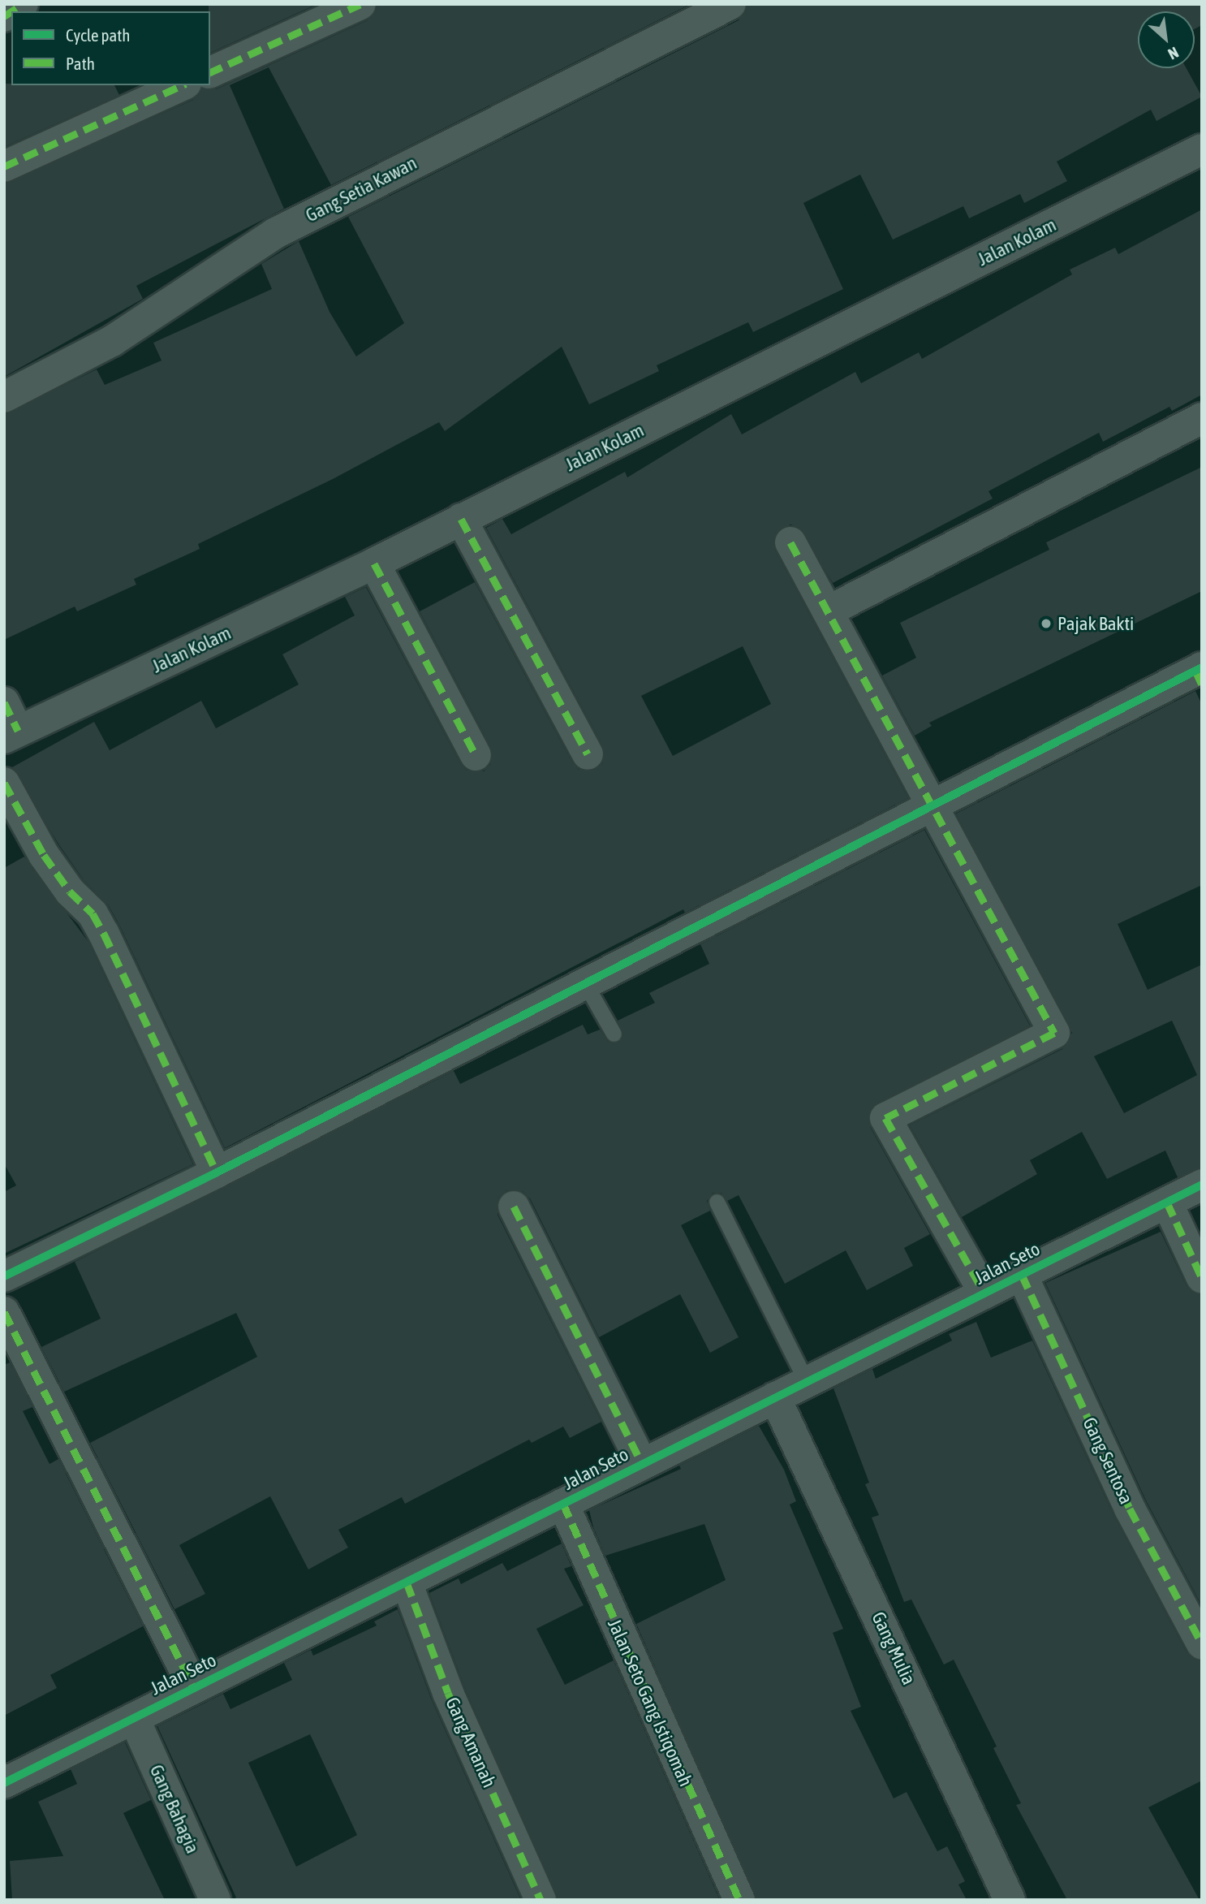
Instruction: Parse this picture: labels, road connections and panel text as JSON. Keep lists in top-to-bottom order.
{
  "streets": {
    "street": [
      "Gang Setia Kawan",
      "Jalan Kolam",
      "Jalan Seto",
      "Gang Sentosa",
      "Gang Mulia",
      "Jalan Seto Gang Istiqomah",
      "Gang Amanah",
      "Gang Bahagia"
    ]
  },
  "crossings": [
    ["Jalan Seto", "Gang Sentosa"],
    ["Jalan Seto", "Gang Mulia"],
    ["Jalan Seto", "Jalan Seto Gang Istiqomah"],
    ["Jalan Seto", "Gang Amanah"],
    ["Jalan Seto", "Gang Bahagia"]
  ],
  "places": ["Pajak Bakti"],
  "legend": ["Cycle path", "Path"],
  "north": "bottom right"
}
